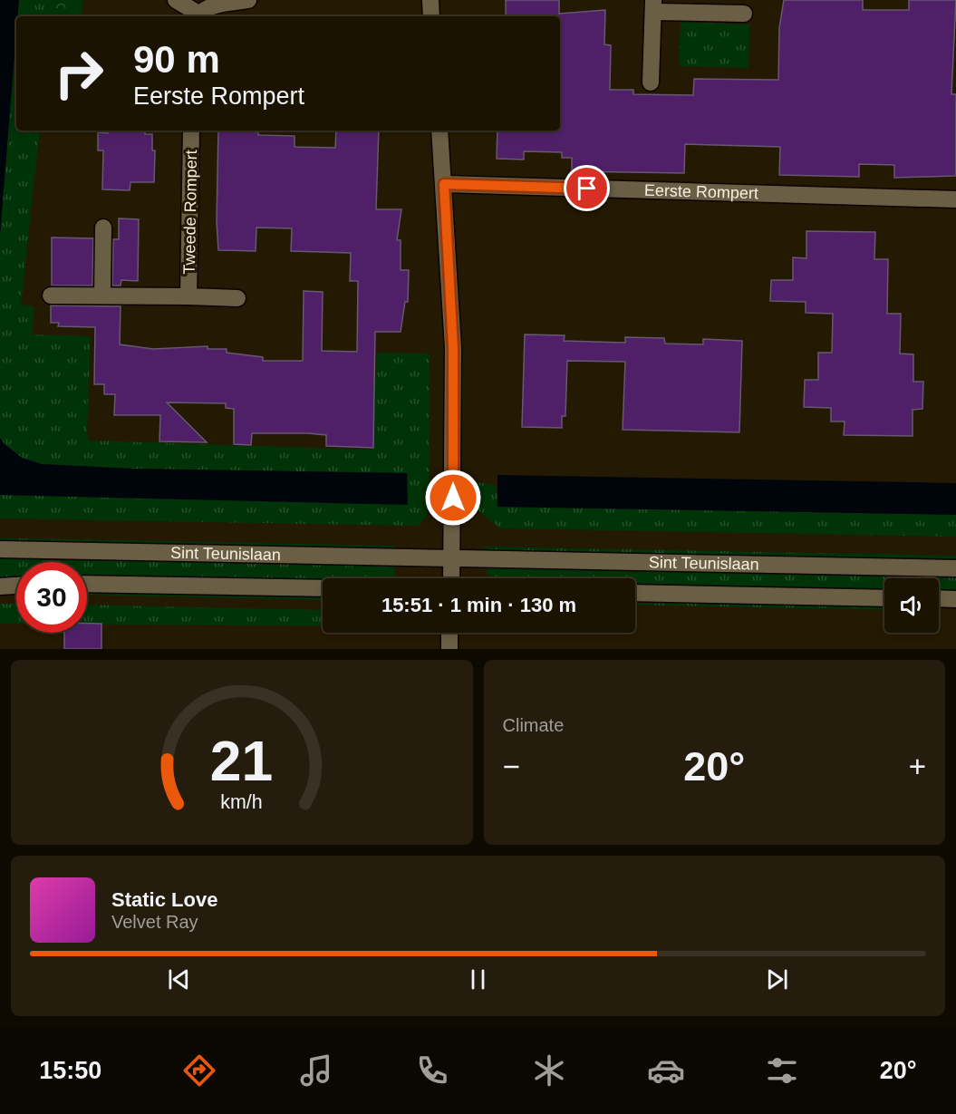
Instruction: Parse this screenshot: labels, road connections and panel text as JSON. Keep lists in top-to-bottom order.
{
  "streets": {
    "street": ["Eerste Rompert", "Tweede Rompert", "Sint Teunislaan"]
  },
  "page": {
    "turn": ["90 m", "Eerste Rompert"],
    "limit": "30",
    "trip": "15:51 · 1 min · 130 m",
    "tile": "Climate",
    "heat": ["−", "20°", "+"],
    "song": ["Static Love", "Velvet Ray"],
    "tabs": ["15:50", "20°"],
    "gauge": ["21", "km/h"]
  }
}
